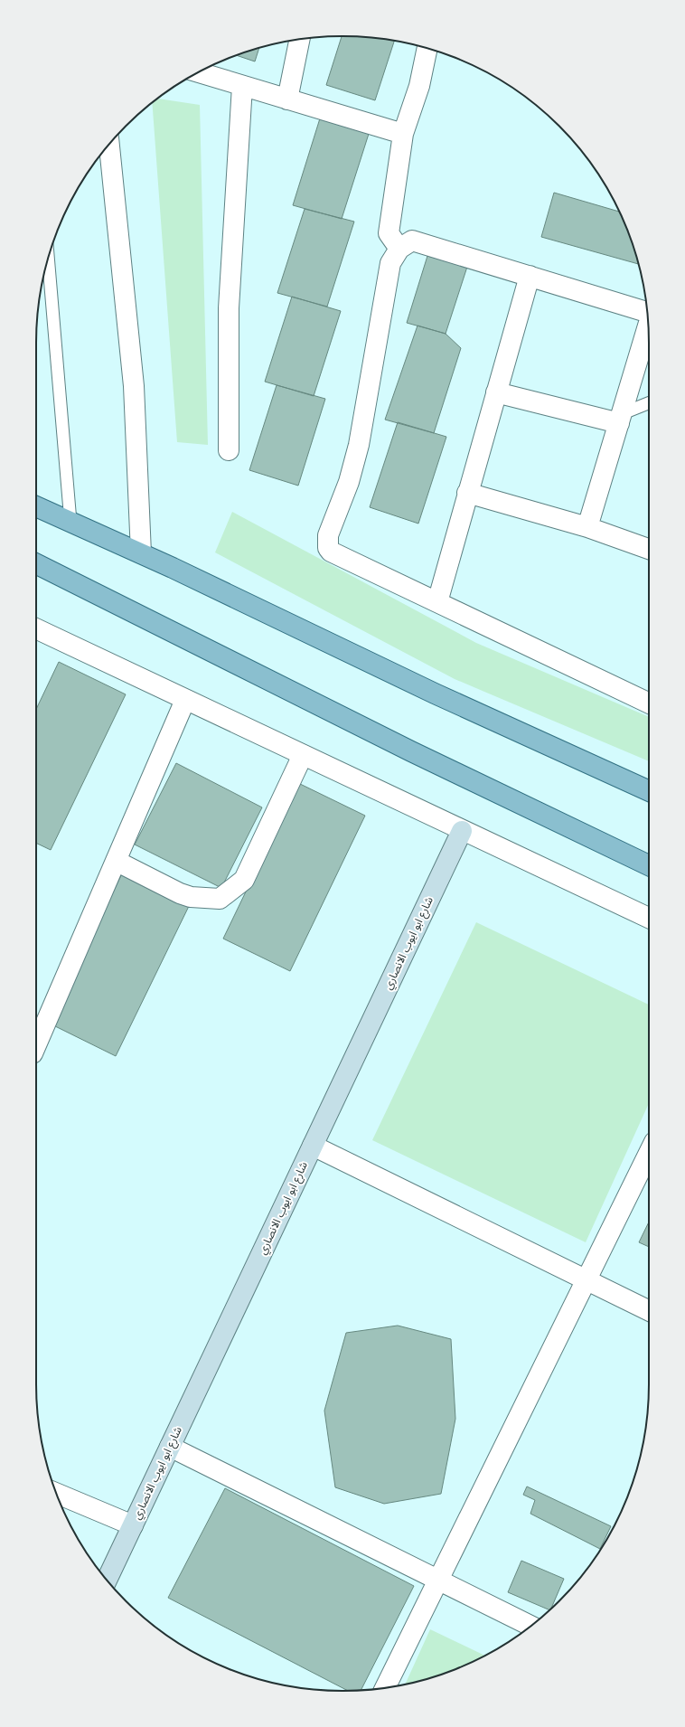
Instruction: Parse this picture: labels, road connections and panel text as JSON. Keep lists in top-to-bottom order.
{
  "streets": {
    "main road": ["شارع ابو ايوب الانصاري"]
  }
}
